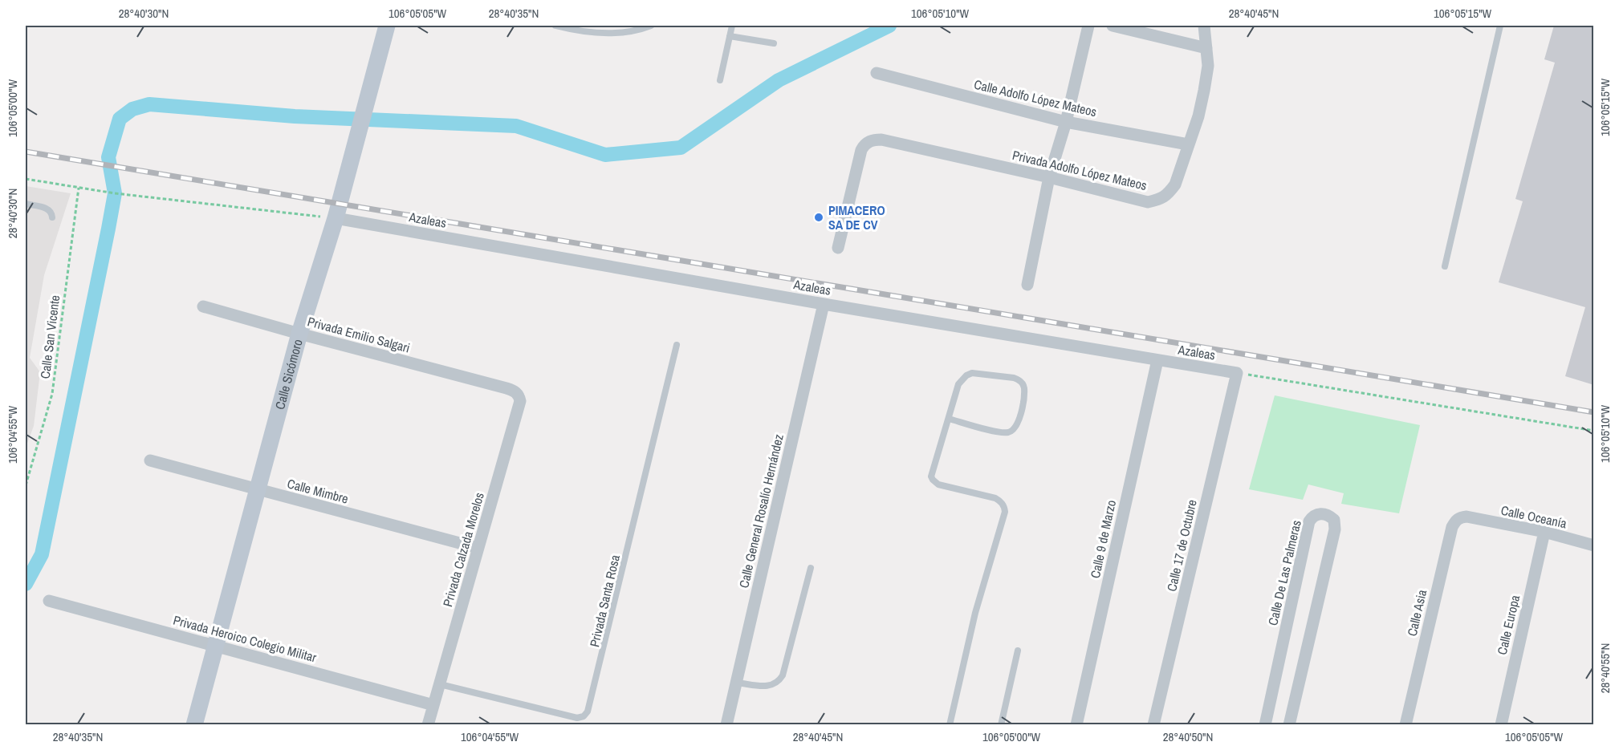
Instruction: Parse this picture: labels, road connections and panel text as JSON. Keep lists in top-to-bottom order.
{
  "streets": {
    "street": [
      "Calle Adolfo López Mateos",
      "Privada Adolfo López Mateos",
      "Azaleas",
      "Privada Emilio Salgari",
      "Calle Sicómoro",
      "Calle Mimbre",
      "Calle General Rosalío Hernández",
      "Calle Oceanía",
      "Calle 9 de Marzo",
      "Calle 17 de Octubre",
      "Privada Calzada Morelos",
      "Calle De Las Palmeras",
      "Calle Asia",
      "Calle Europa",
      "Privada Heroico Colegio Militar"
    ],
    "lane": ["Privada Santa Rosa"],
    "path": ["Calle San Vicente"]
  },
  "crossings": [
    ["Calle Adolfo López Mateos", "Privada Adolfo López Mateos"],
    ["Azaleas", "Calle Sicómoro"],
    ["Azaleas", "Calle General Rosalío Hernández"],
    ["Azaleas", "Calle 9 de Marzo"],
    ["Azaleas", "Calle 17 de Octubre"],
    ["Privada Emilio Salgari", "Calle Sicómoro"],
    ["Privada Emilio Salgari", "Privada Calzada Morelos"],
    ["Calle Sicómoro", "Calle Mimbre"],
    ["Calle Sicómoro", "Privada Heroico Colegio Militar"],
    ["Calle Mimbre", "Privada Calzada Morelos"],
    ["Calle Oceanía", "Calle Asia"],
    ["Calle Oceanía", "Calle Europa"],
    ["Privada Calzada Morelos", "Privada Santa Rosa"],
    ["Privada Calzada Morelos", "Privada Heroico Colegio Militar"]
  ],
  "places": ["PIMACERO SA DE CV"],
  "coordinates": [
    "28°40'30\"N",
    "106°05'05\"W",
    "28°40'35\"N",
    "106°05'10\"W",
    "28°40'45\"N",
    "106°05'15\"W",
    "106°05'00\"W",
    "106°04'55\"W",
    "28°40'55\"N",
    "28°40'50\"N"
  ]
}
